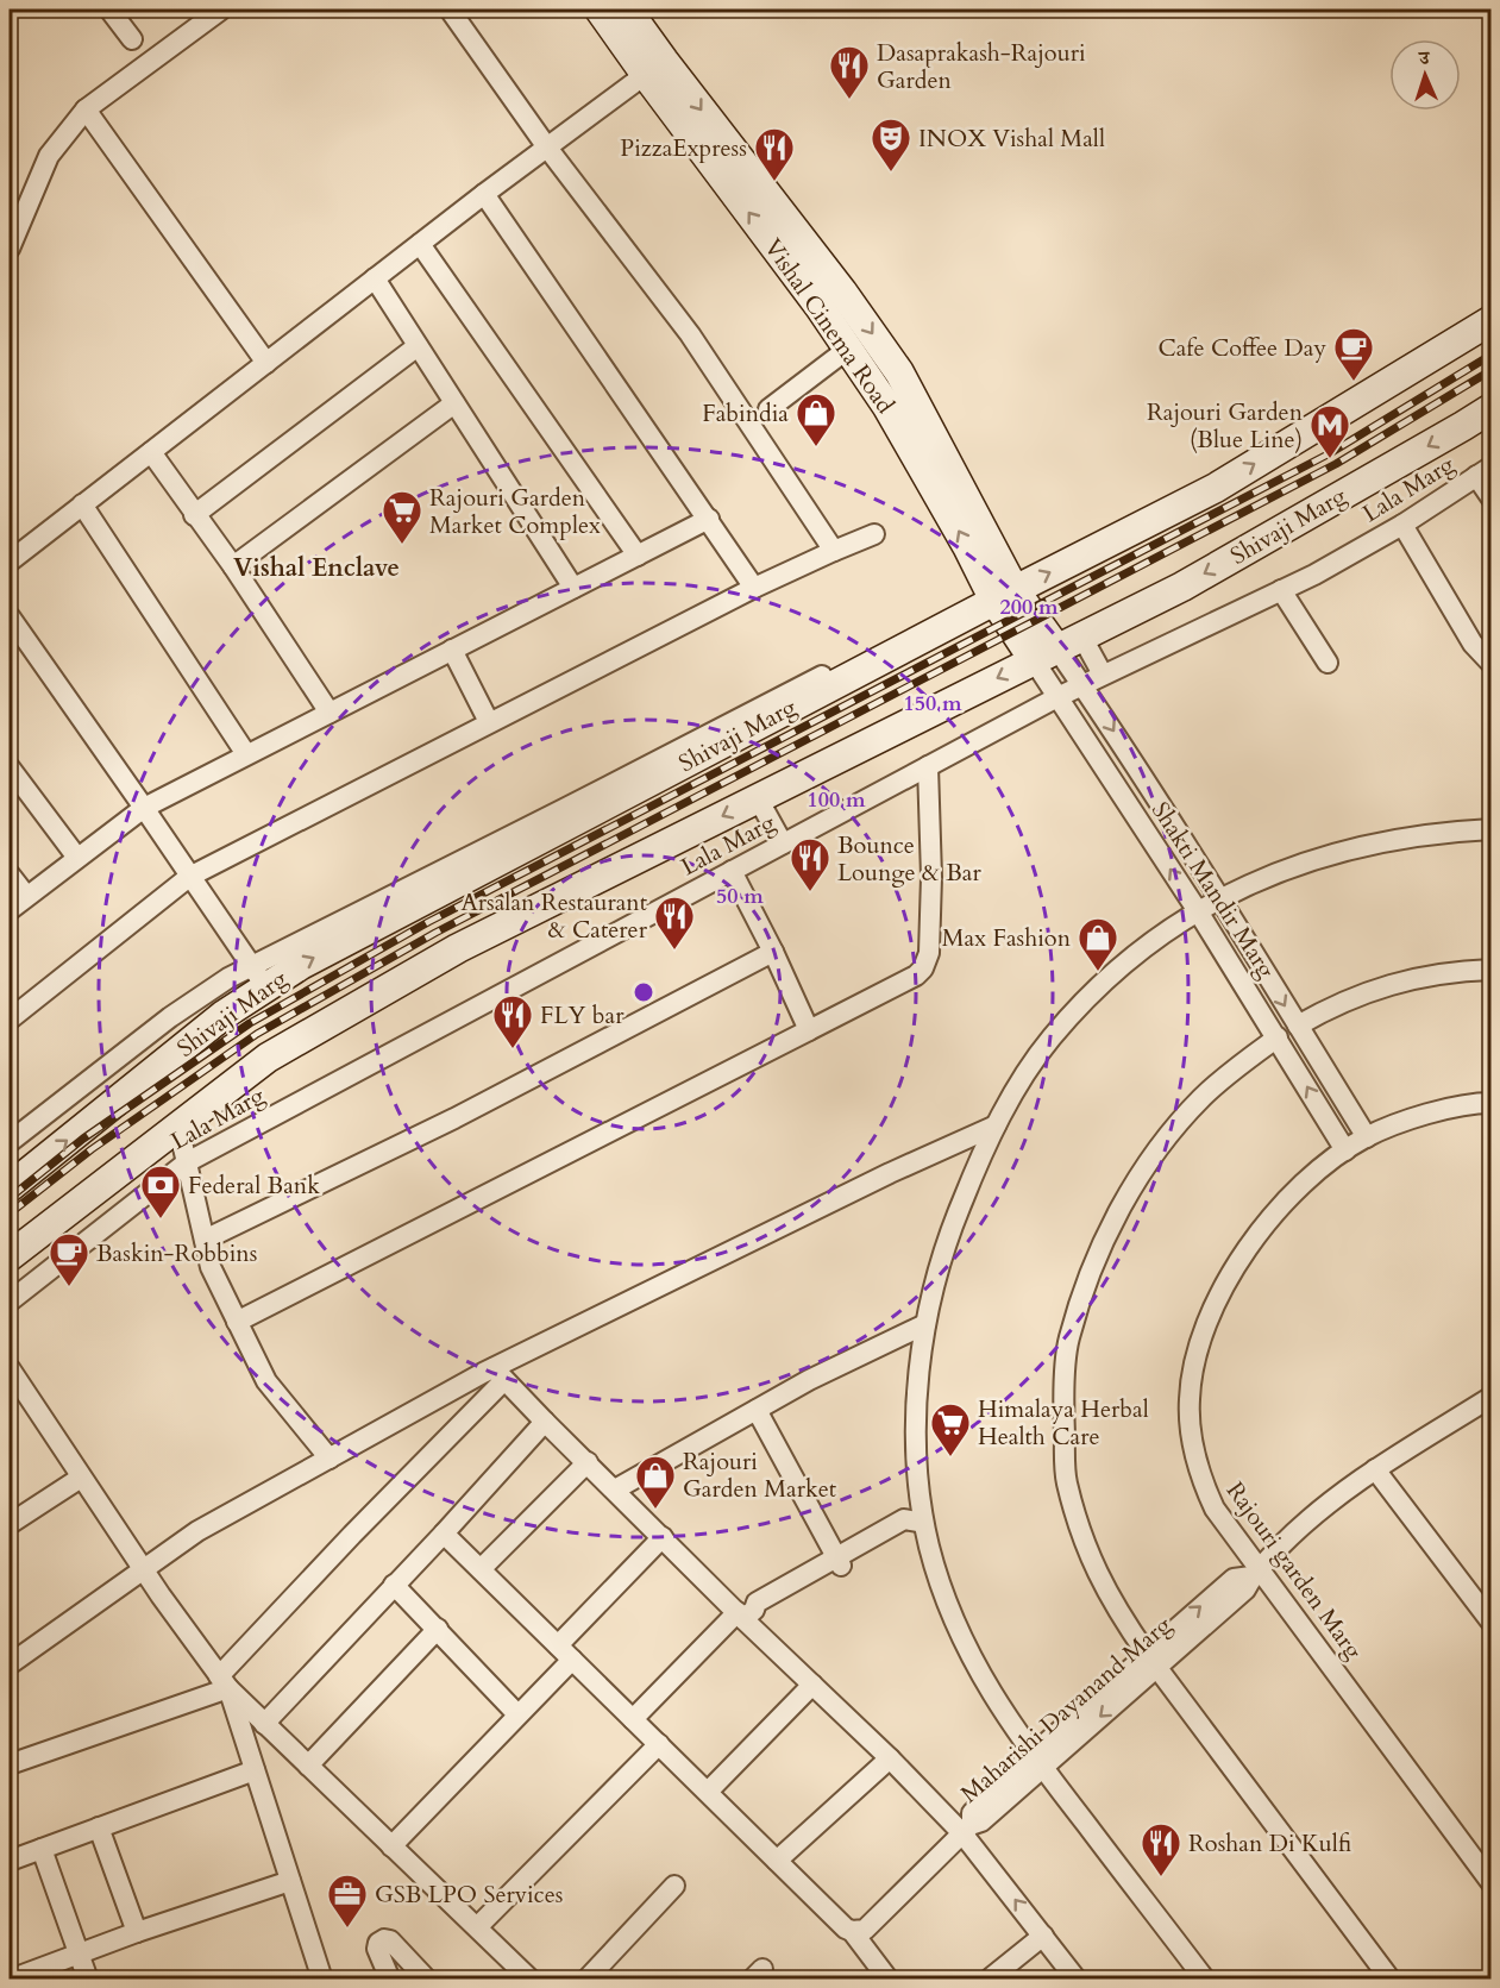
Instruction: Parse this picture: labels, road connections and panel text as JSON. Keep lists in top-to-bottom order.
{
  "streets": {
    "main road": ["Vishal Cinema Road", "Shivaji Marg"],
    "street": [
      "Lala Marg",
      "Shakti Mandir Marg",
      "Rajouri garden Marg",
      "Maharishi Dayanand Marg"
    ]
  },
  "crossings": [
    ["Vishal Cinema Road", "Shivaji Marg"],
    ["Vishal Cinema Road", "Shakti Mandir Marg"],
    ["Lala Marg", "Shakti Mandir Marg"],
    ["Shivaji Marg", "Shakti Mandir Marg"],
    ["Shakti Mandir Marg", "Rajouri garden Marg"],
    ["Rajouri garden Marg", "Maharishi Dayanand Marg"]
  ],
  "districts": ["Vishal Enclave"],
  "places": {
    "restaurant": [
      "Dasaprakash-Rajouri Garden",
      "PizzaExpress",
      "Bounce Lounge & Bar",
      "Arsalan Restaurant & Caterer",
      "FLY bar",
      "Roshan Di Kulfi"
    ],
    "theatre": ["INOX Vishal Mall"],
    "cafe": ["Cafe Coffee Day", "Baskin-Robbins"],
    "shop": ["Fabindia", "Max Fashion", "Rajouri Garden Market"],
    "metro station": ["Rajouri Garden (Blue Line)"],
    "supermarket": ["Rajouri Garden Market Complex", "Himalaya Herbal Health Care"],
    "bank": ["Federal Bank"],
    "office": ["GSB LPO Services"]
  },
  "north": "top",
  "rings": [
    "200 m",
    "150 m",
    "100 m",
    "50 m"
  ]
}
